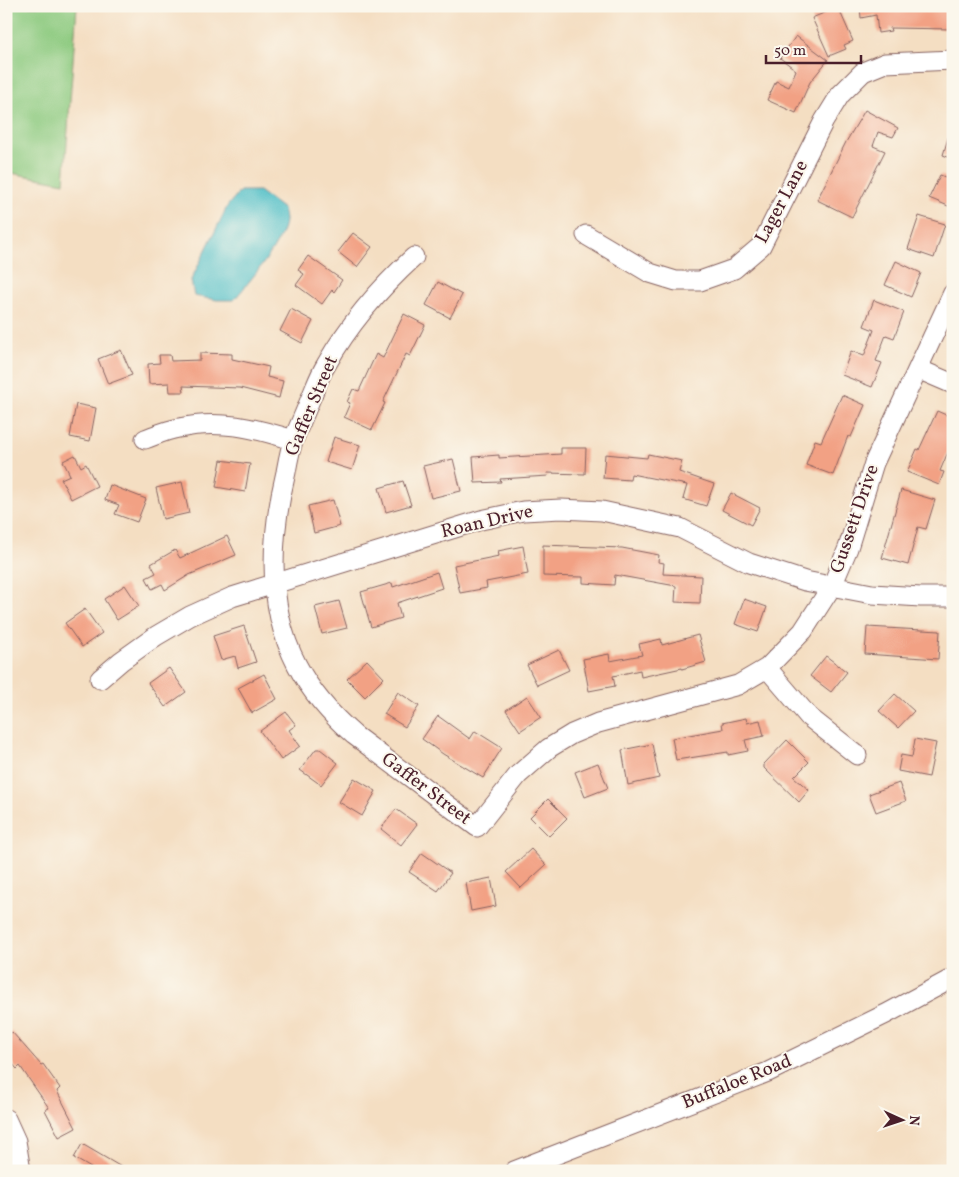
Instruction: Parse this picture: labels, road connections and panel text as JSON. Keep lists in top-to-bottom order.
{
  "streets": {
    "street": [
      "Lager Lane",
      "Gaffer Street",
      "Gussett Drive",
      "Roan Drive",
      "Buffaloe Road"
    ]
  },
  "crossings": [
    ["Gaffer Street", "Gussett Drive"],
    ["Gaffer Street", "Roan Drive"],
    ["Gussett Drive", "Roan Drive"]
  ],
  "scale_bar": "50 m",
  "north": "right"
}
